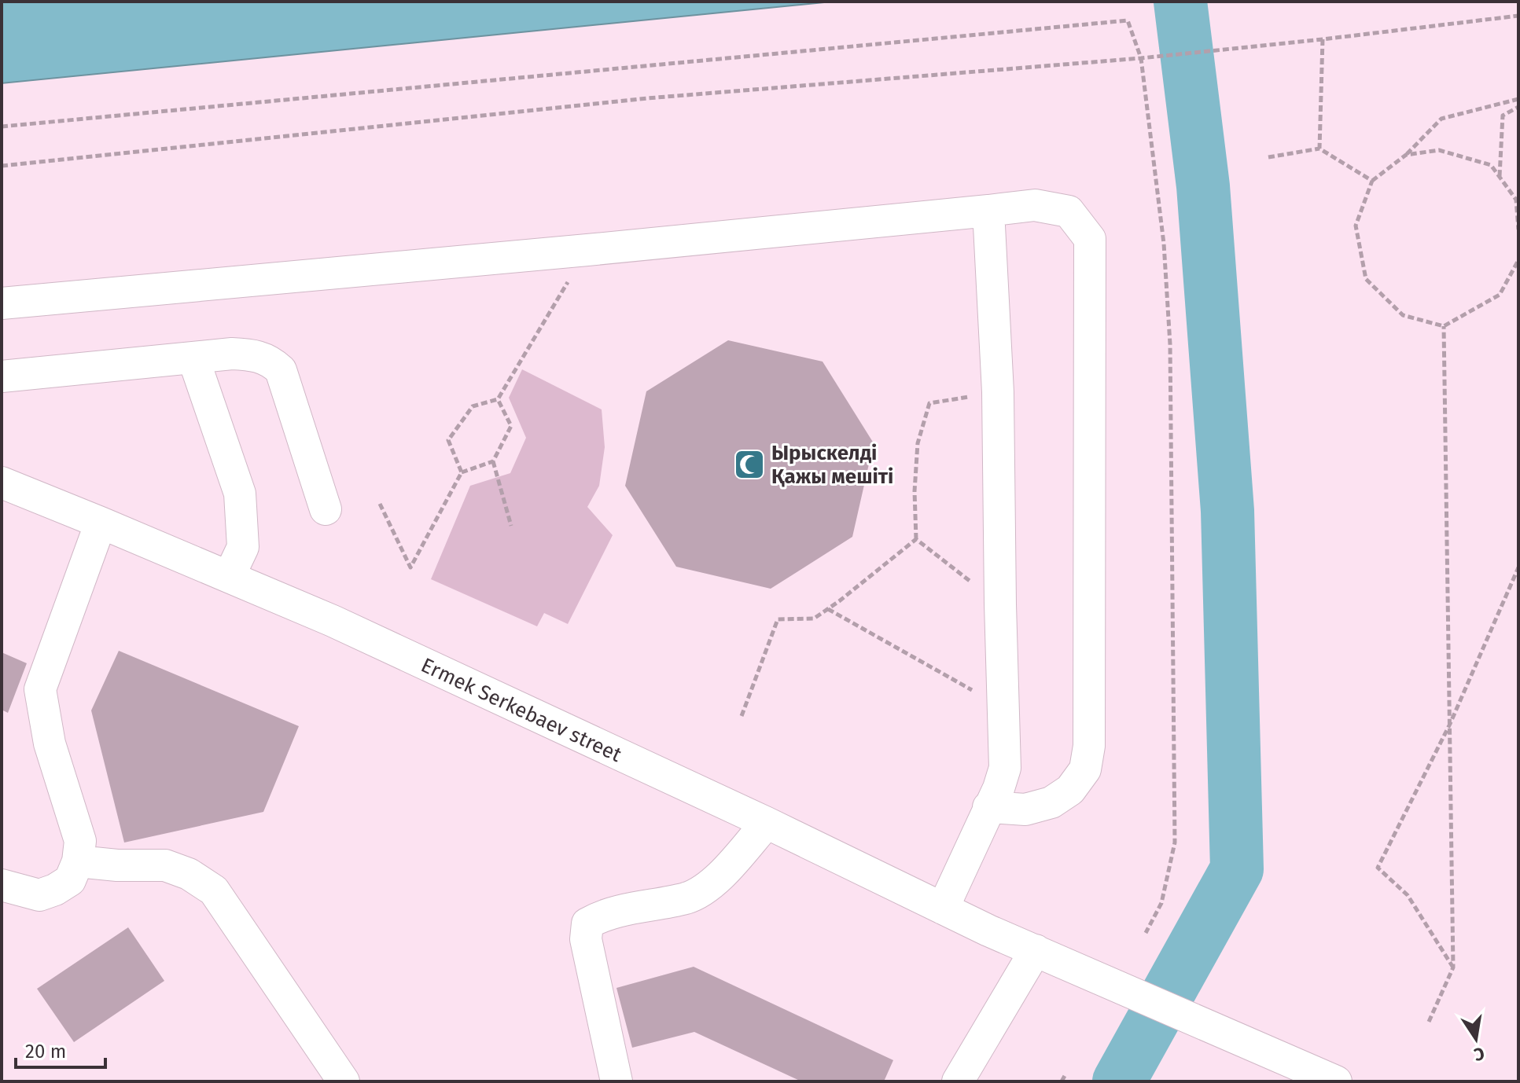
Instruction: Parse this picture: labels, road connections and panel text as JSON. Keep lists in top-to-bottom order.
{
  "streets": {
    "street": ["Ermek Serkebaev street"]
  },
  "places": {
    "mosque": ["Ырыскелді Қажы мешіті"]
  },
  "scale_bar": "20 m",
  "north": "bottom"
}
